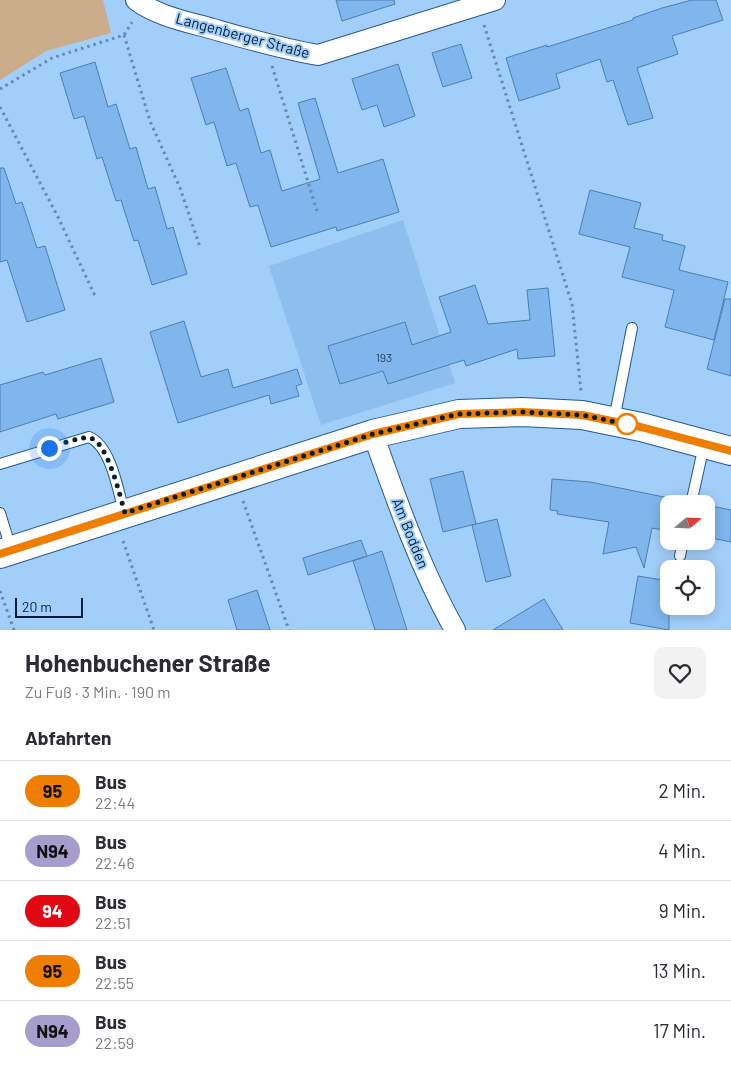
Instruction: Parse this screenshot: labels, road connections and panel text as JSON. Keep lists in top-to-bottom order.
{
  "streets": {
    "street": ["Langenberger Straße", "Am Bodden"]
  },
  "lines": ["bus line 95"],
  "house_numbers": ["193"],
  "scale_bar": "20 m",
  "north": "right",
  "page": {
    "scale": "20 m",
    "heading": [
      ["Hohenbuchener Straße", "Zu Fuß · 3 Min. · 190 m"],
      "Abfahrten"
    ],
    "list": [
      {
        "mark": "95",
        "name": "Bus",
        "note": "22:44",
        "value": "2 Min."
      },
      {
        "mark": "N94",
        "name": "Bus",
        "note": "22:46",
        "value": "4 Min."
      },
      {
        "mark": "94",
        "name": "Bus",
        "note": "22:51",
        "value": "9 Min."
      },
      {
        "mark": "95",
        "name": "Bus",
        "note": "22:55",
        "value": "13 Min."
      },
      {
        "mark": "N94",
        "name": "Bus",
        "note": "22:59",
        "value": "17 Min."
      }
    ]
  }
}
